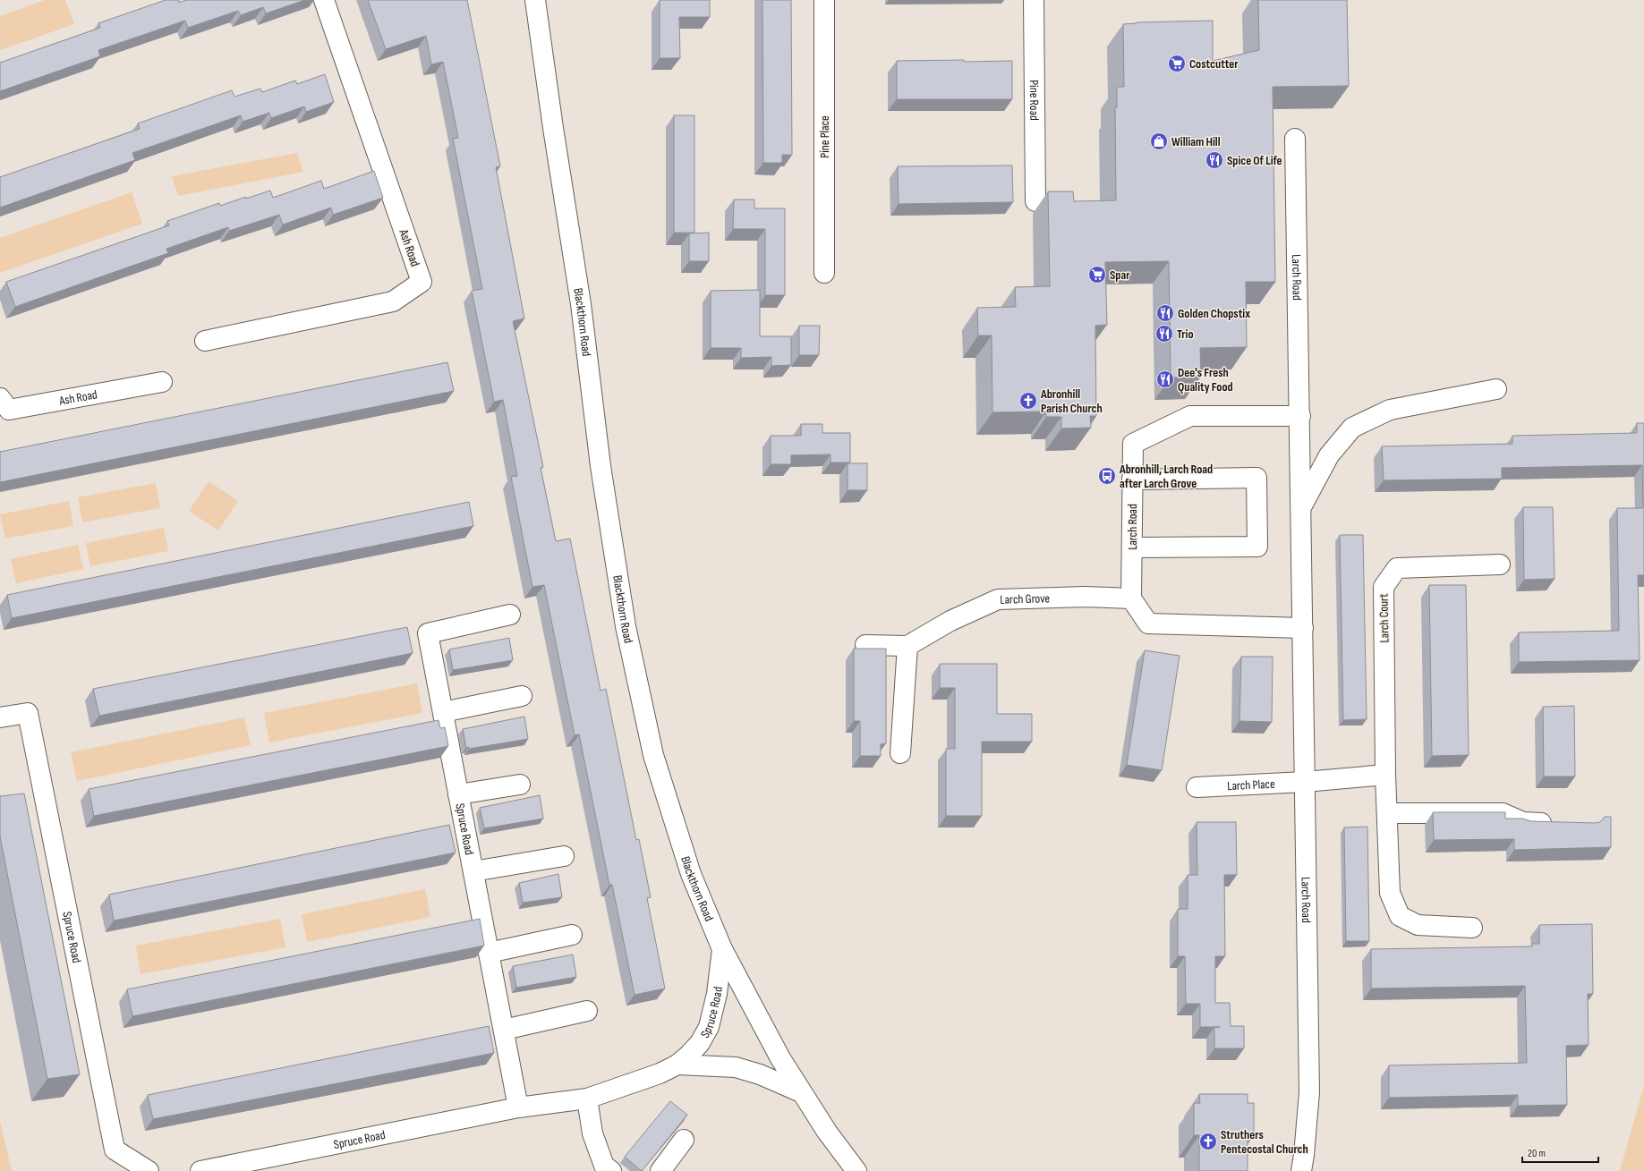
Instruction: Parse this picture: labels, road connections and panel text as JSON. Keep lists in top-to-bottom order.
{
  "streets": {
    "street": [
      "Pine Road",
      "Pine Place",
      "Ash Road",
      "Larch Road",
      "Blackthorn Road",
      "Larch Grove",
      "Larch Court",
      "Larch Place",
      "Spruce Road"
    ]
  },
  "crossings": [
    ["Larch Road", "Larch Grove"],
    ["Larch Road", "Larch Place"],
    ["Blackthorn Road", "Spruce Road"]
  ],
  "places": {
    "supermarket": ["Costcutter", "Spar"],
    "shop": ["William Hill"],
    "restaurant": [
      "Spice Of Life",
      "Golden Chopstix",
      "Trio",
      "Dee's Fresh Quality Food"
    ],
    "church": ["Abronhill Parish Church", "Struthers Pentecostal Church"],
    "bus stop": ["Abronhill, Larch Road after Larch Grove"]
  },
  "scale_bar": "20 m"
}
